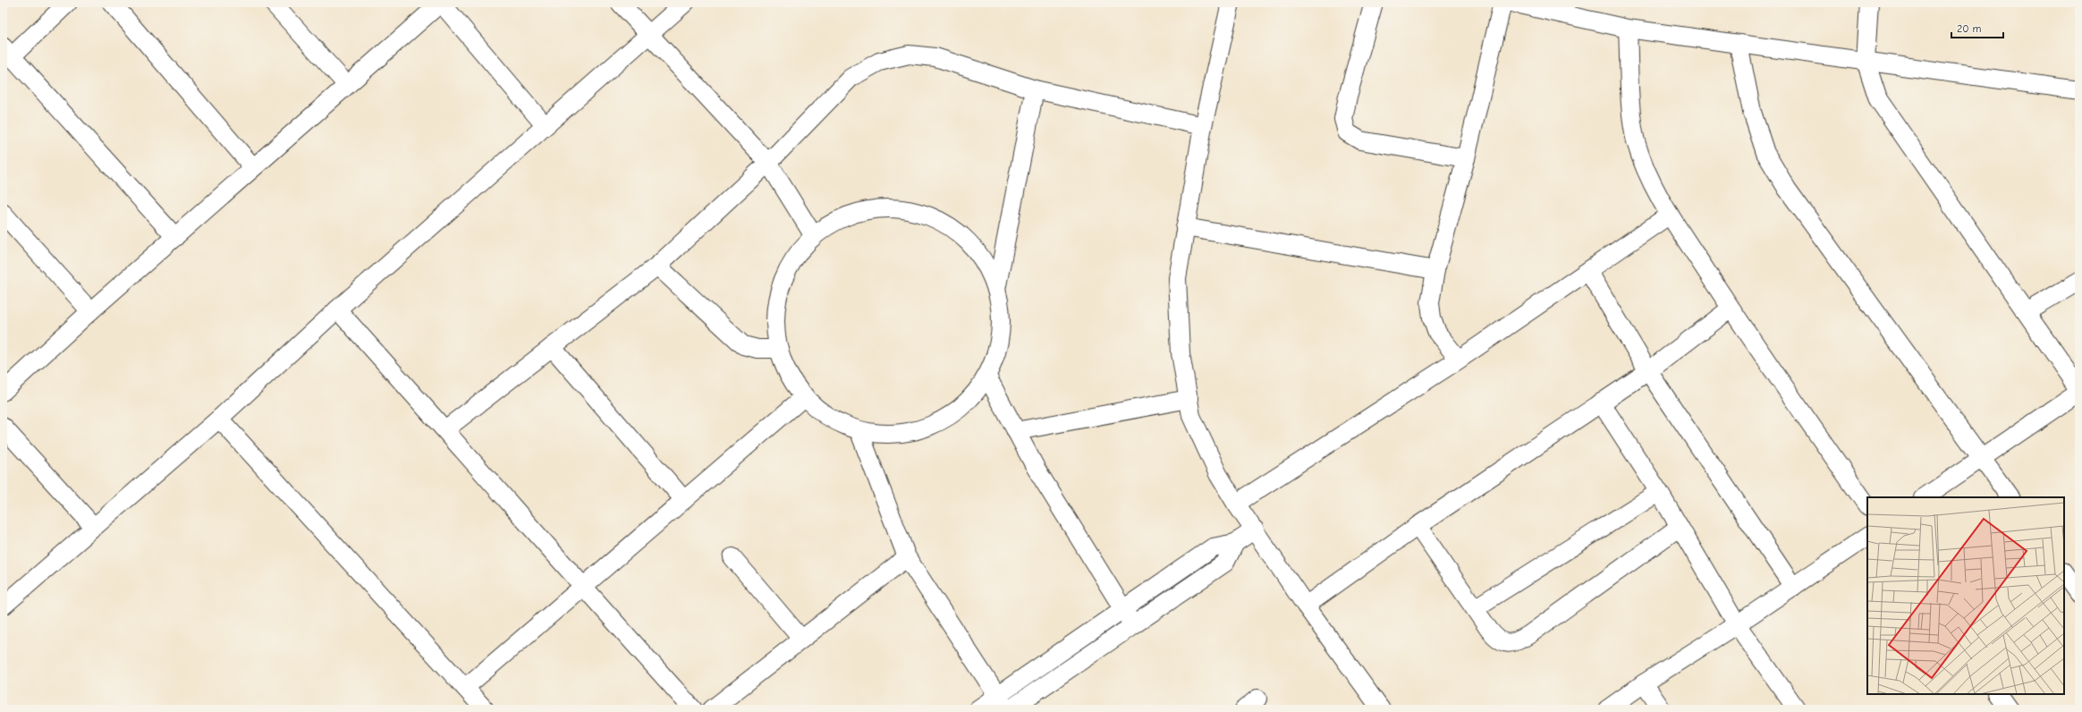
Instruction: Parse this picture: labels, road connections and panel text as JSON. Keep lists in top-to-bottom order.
{
  "scale_bar": "20 m"
}
